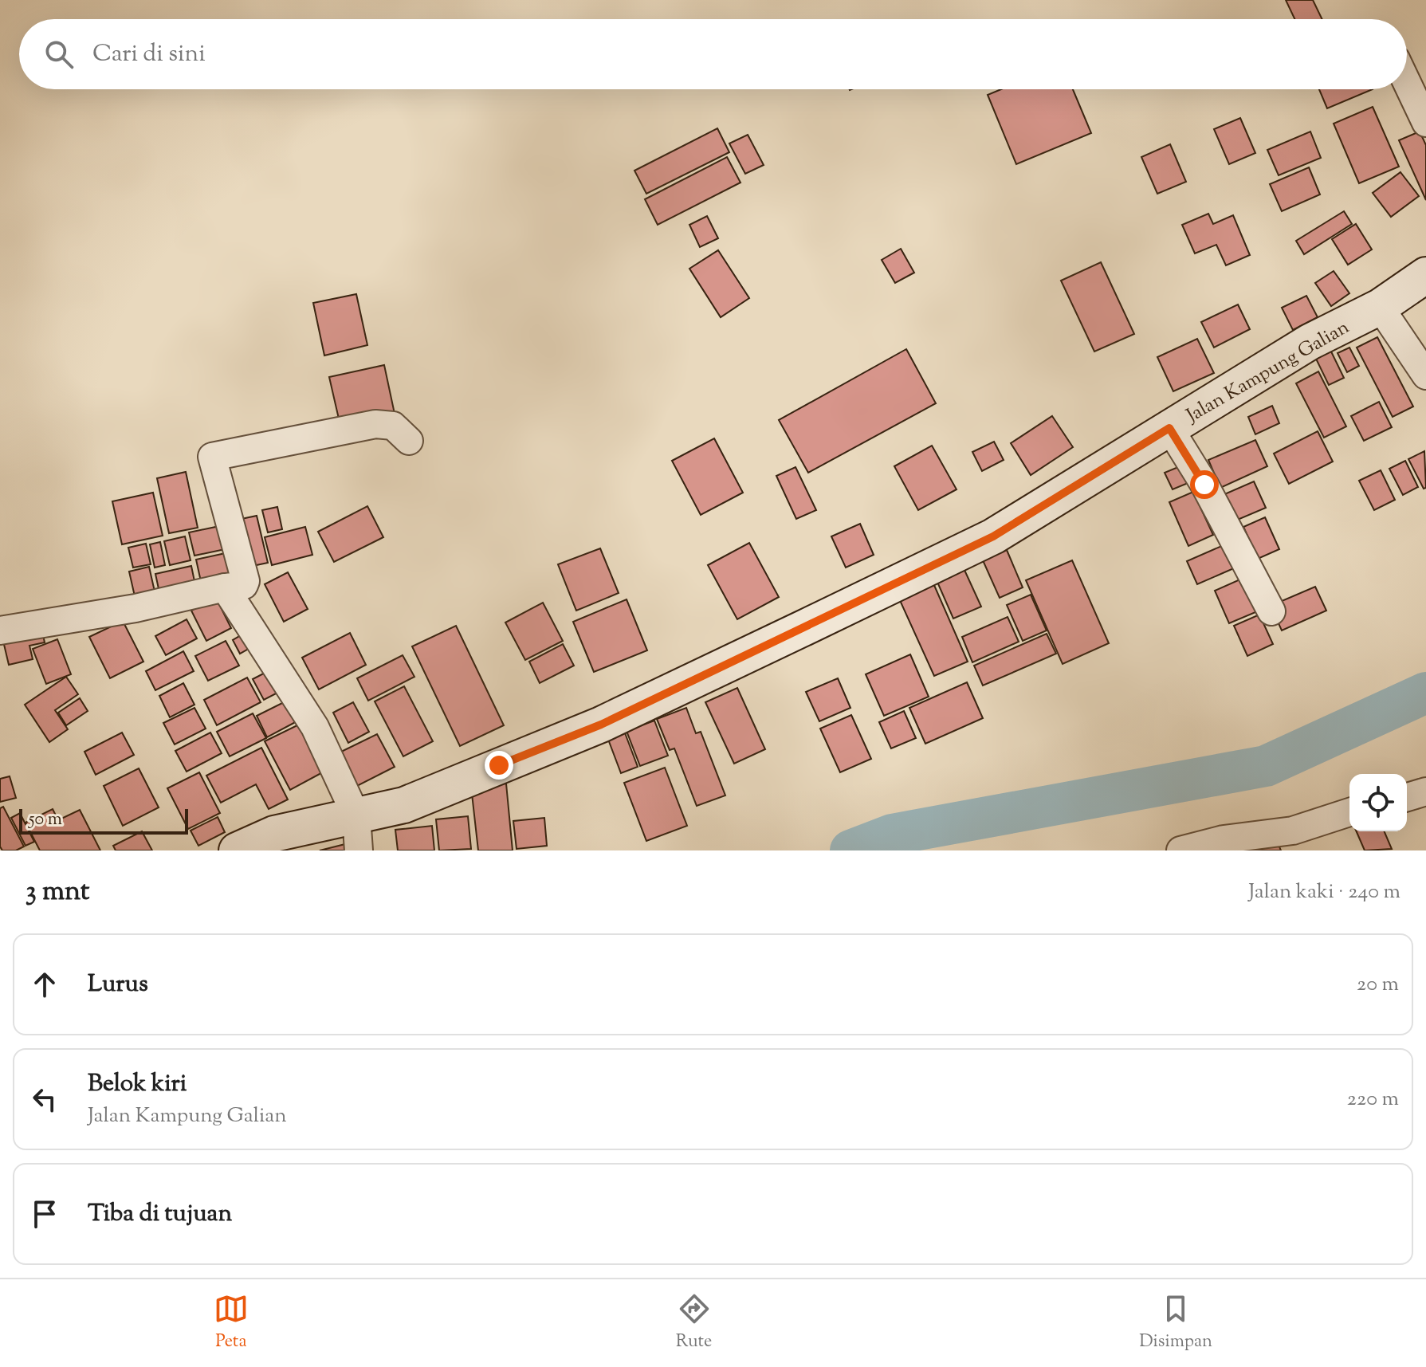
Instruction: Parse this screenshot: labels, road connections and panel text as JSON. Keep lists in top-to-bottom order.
{
  "streets": {
    "main road": ["Jalan Kampung Galian"]
  },
  "scale_bar": "50 m",
  "page": {
    "search": "Cari di sini",
    "scale": "50 m",
    "heading": ["3 mnt", "Jalan kaki · 240 m"],
    "list": [
      ["Lurus", "20 m"],
      ["Belok kiri", "Jalan Kampung Galian", "220 m"],
      "Tiba di tujuan"
    ],
    "nav": ["Peta", "Rute", "Disimpan"]
  }
}
